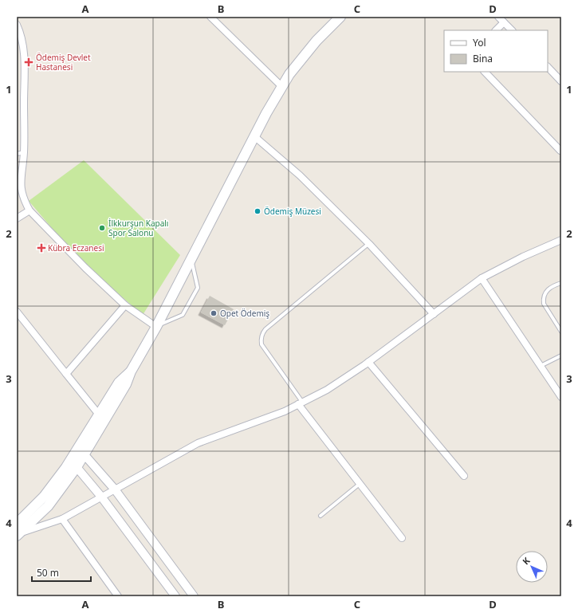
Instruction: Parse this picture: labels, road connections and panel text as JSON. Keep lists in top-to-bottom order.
{
  "places": {
    "health": ["Ödemiş Devlet Hastanesi", "Kübra Eczanesi"],
    "other": ["Ödemiş Müzesi", "İlkkurşun Kapalı Spor Salonu", "Opet Ödemiş"]
  },
  "legend": ["Yol", "Bina"],
  "scale_bar": "50 m",
  "north": "top left",
  "grid": {
    "columns": [
      "A",
      "B",
      "C",
      "D"
    ],
    "rows": [
      "1",
      "2",
      "3",
      "4"
    ]
  }
}
